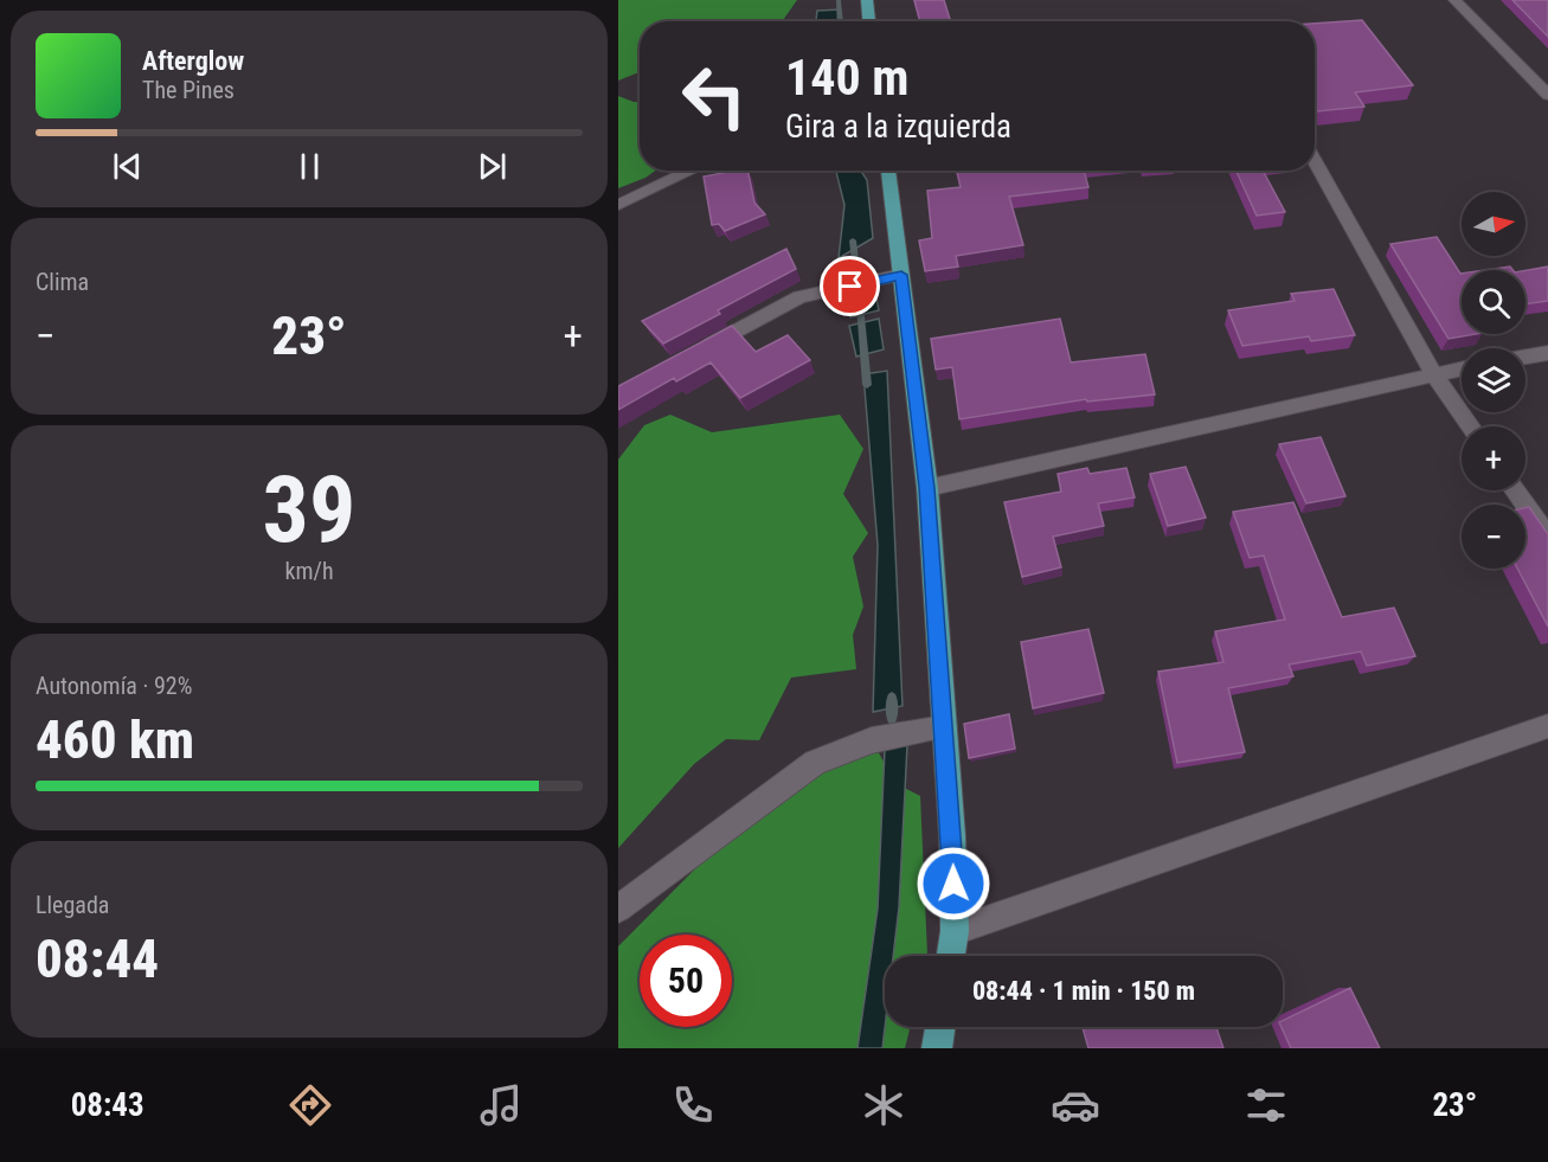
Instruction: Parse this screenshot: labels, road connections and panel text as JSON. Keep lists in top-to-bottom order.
{
  "north": "right",
  "page": {
    "turn": ["140 m", "Gira a la izquierda"],
    "song": ["Afterglow", "The Pines"],
    "map_buttons": ["+", "−"],
    "tile": [
      "Clima",
      ["39", "km/h"],
      ["Autonomía · 92%", "460 km"],
      ["Llegada", "08:44"]
    ],
    "heat": ["−", "23°", "+"],
    "limit": "50",
    "trip": "08:44 · 1 min · 150 m",
    "tabs": ["08:43", "23°"]
  }
}
